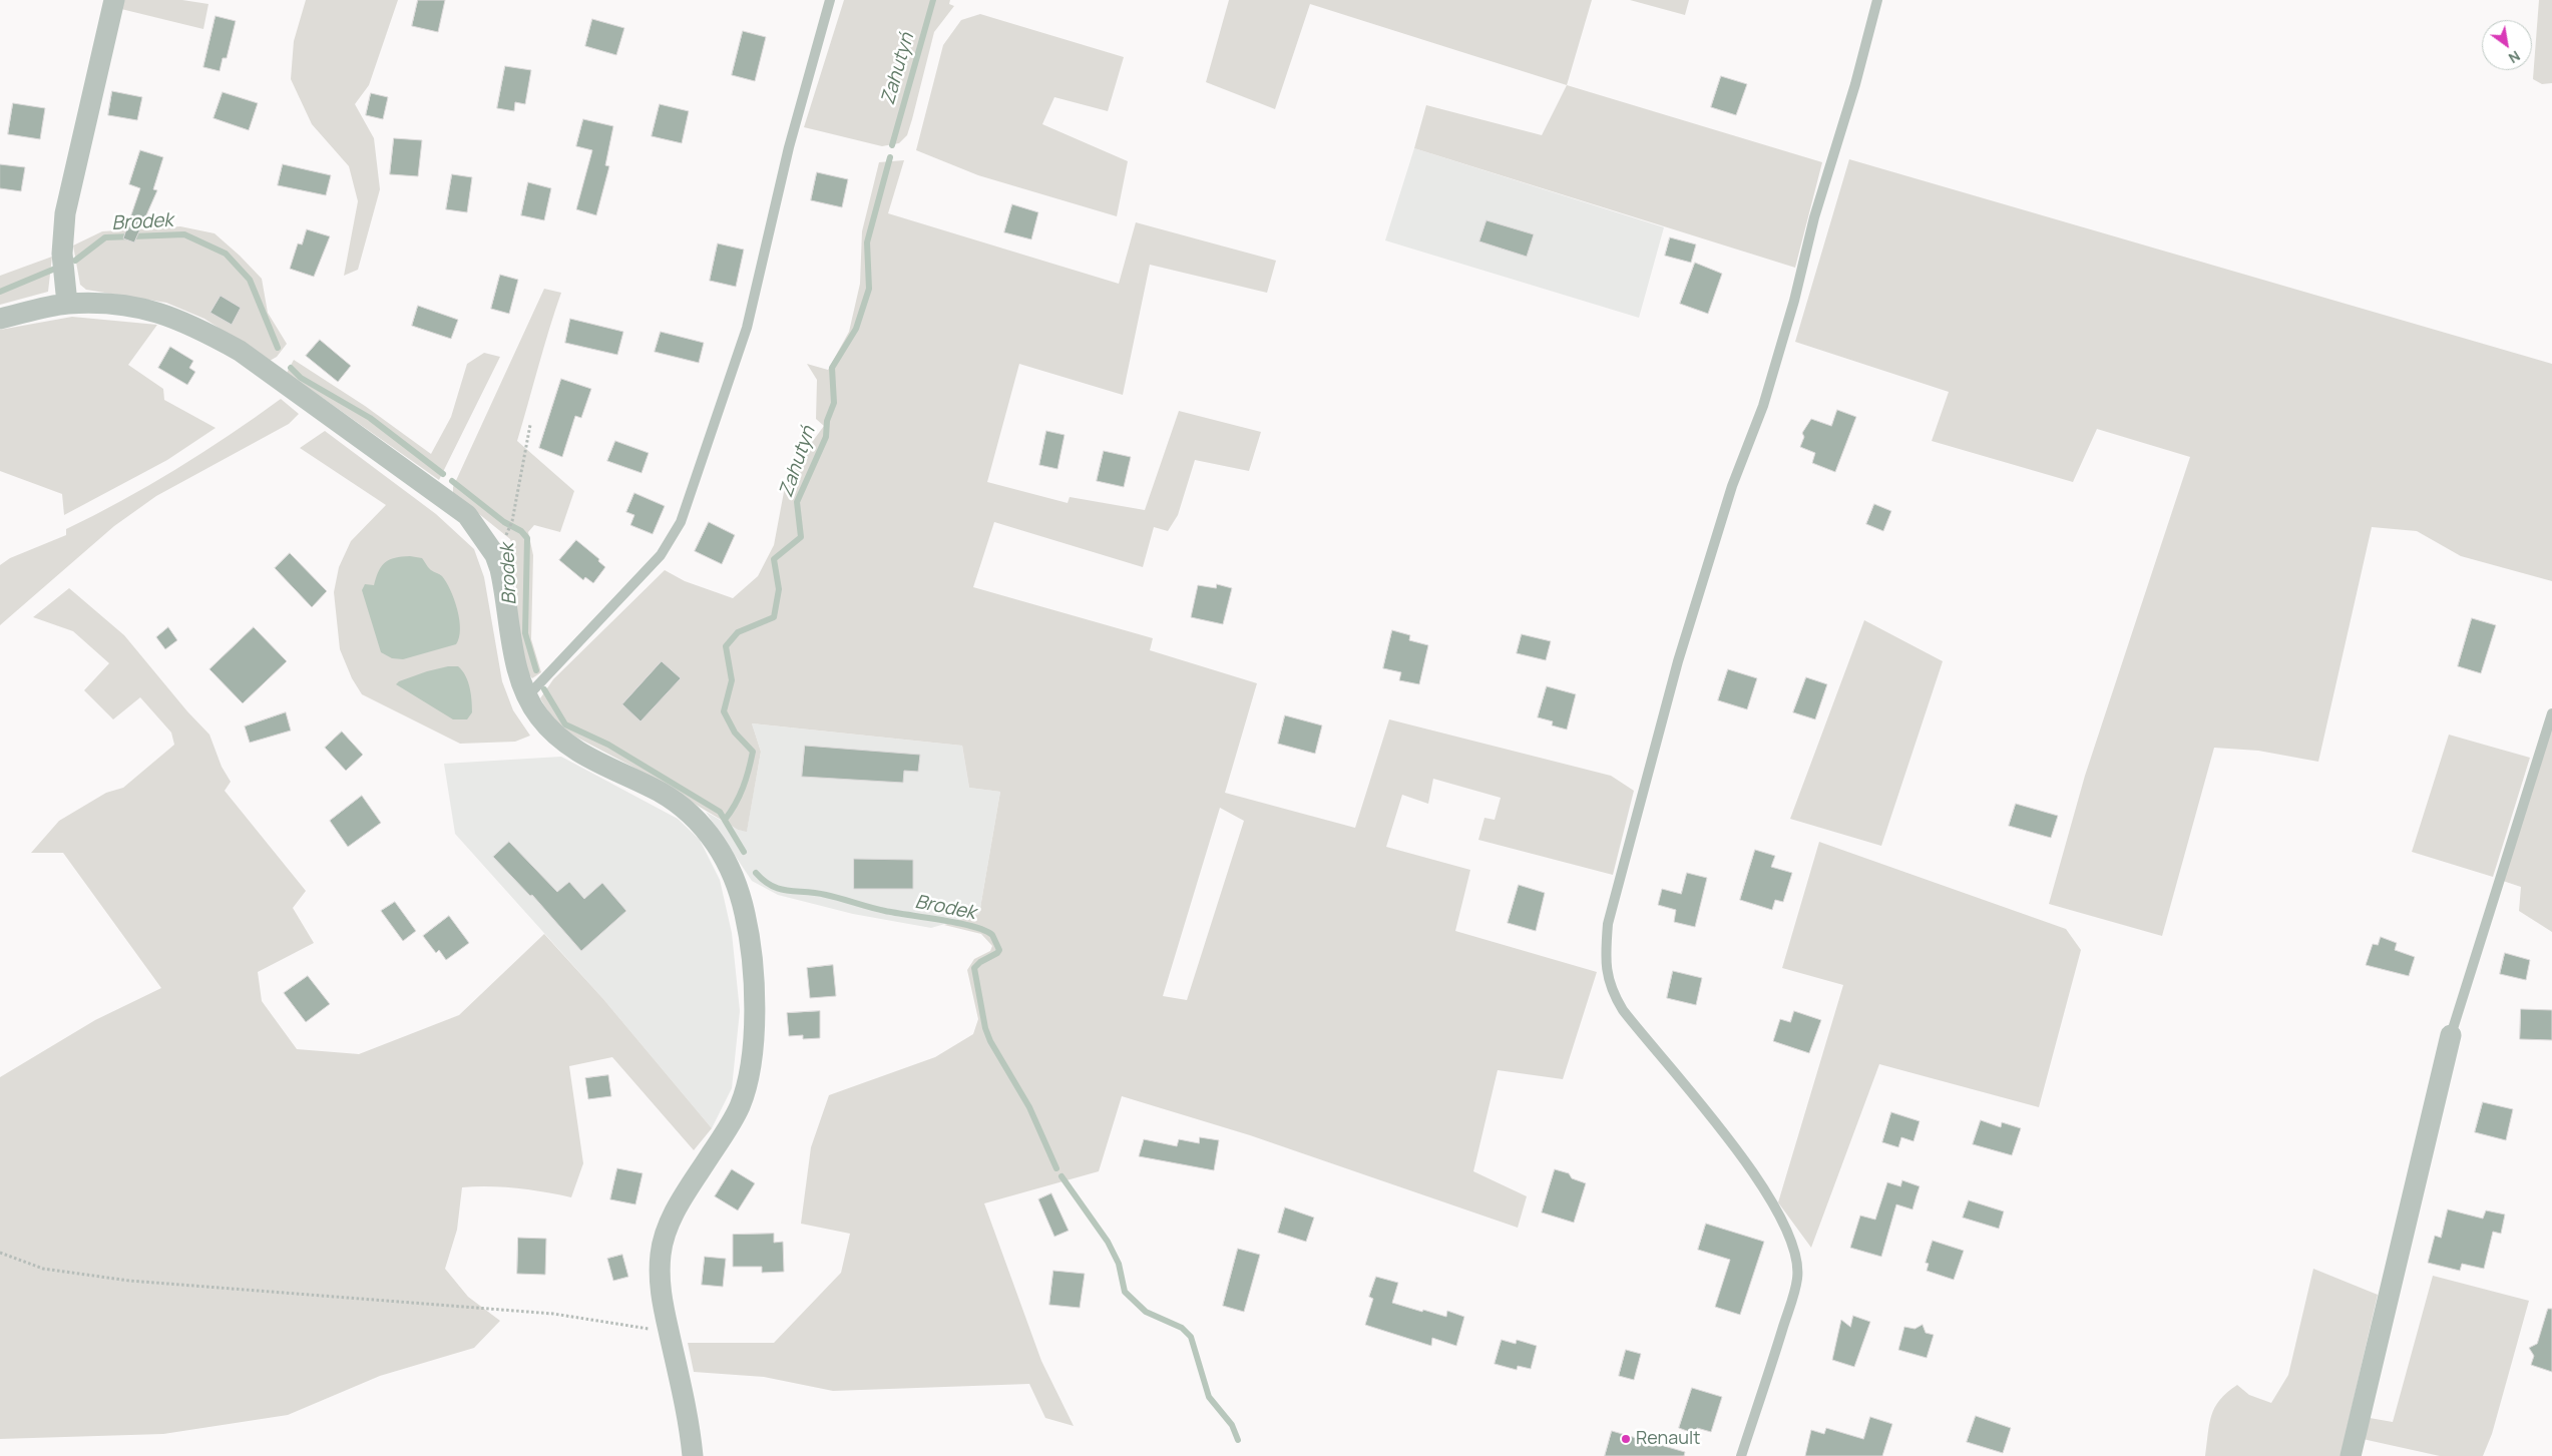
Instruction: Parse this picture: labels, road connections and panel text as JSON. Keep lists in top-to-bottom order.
{
  "water": ["Zahutyń", "Brodek"],
  "places": ["Renault"],
  "north": "bottom right"
}
